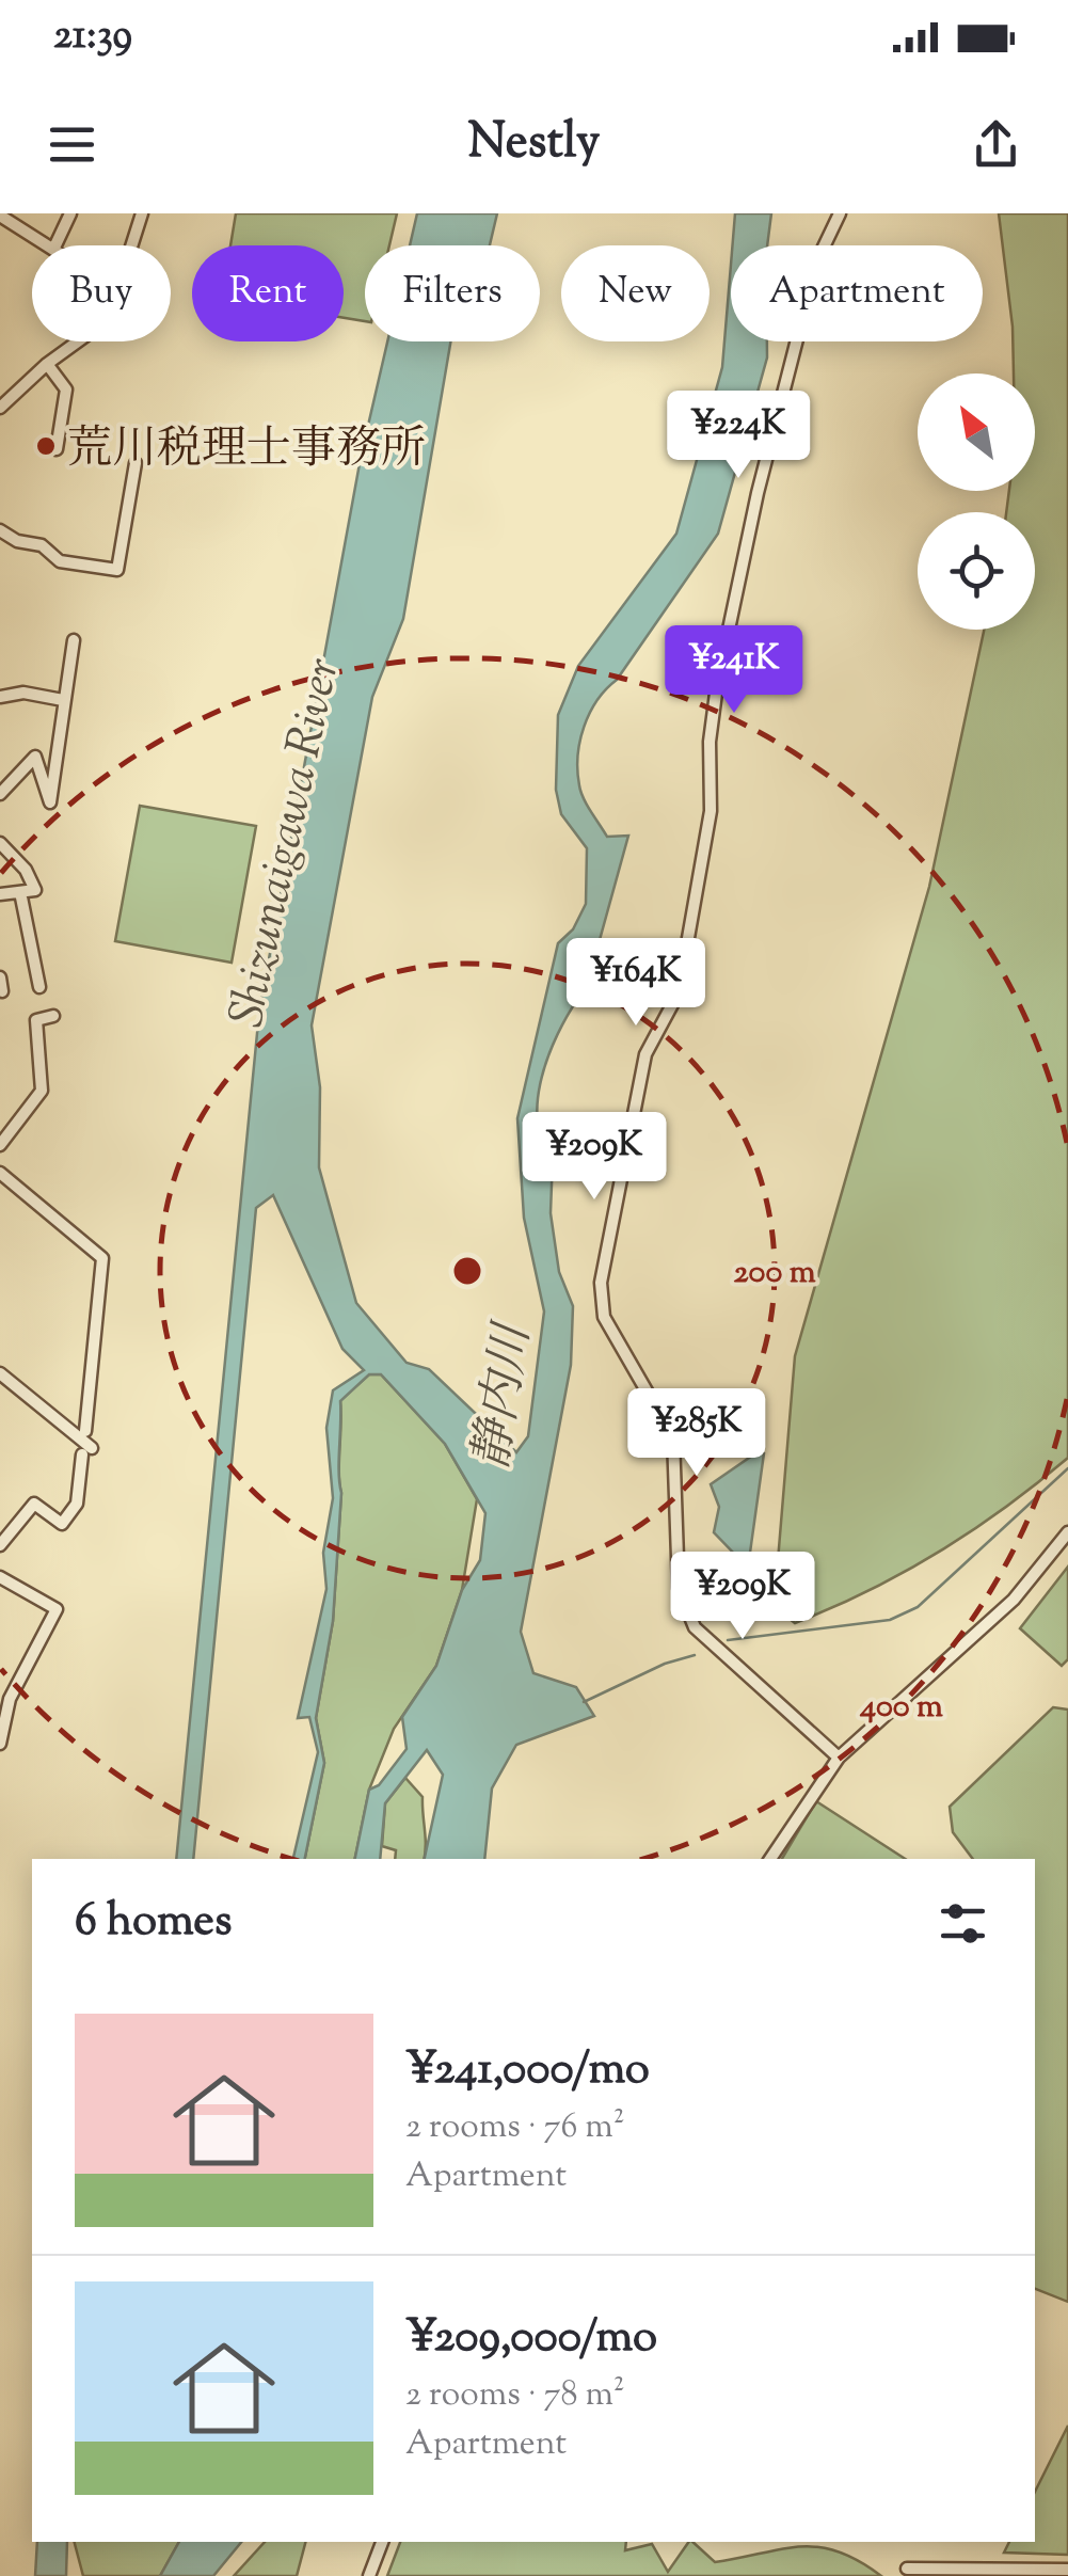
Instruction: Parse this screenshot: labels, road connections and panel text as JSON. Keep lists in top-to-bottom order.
{
  "water": ["Shizunaigawa River", "静内川"],
  "places": ["荒川税理士事務所"],
  "north": "top left",
  "page": {
    "status": "21:39",
    "header": "Nestly",
    "chip": [
      "Buy",
      "Rent",
      "Filters",
      "New",
      "Apartment"
    ],
    "price": [
      "¥224K",
      "¥241K",
      "¥164K",
      "¥209K",
      "¥285K",
      "¥209K"
    ],
    "heading": "6 homes",
    "list": [
      {
        "name": "¥241,000/mo",
        "note": "2 rooms · 76 m² · Apartment"
      },
      {
        "name": "¥209,000/mo",
        "note": "2 rooms · 78 m² · Apartment"
      }
    ]
  },
  "rings": ["200 m", "400 m"]
}
